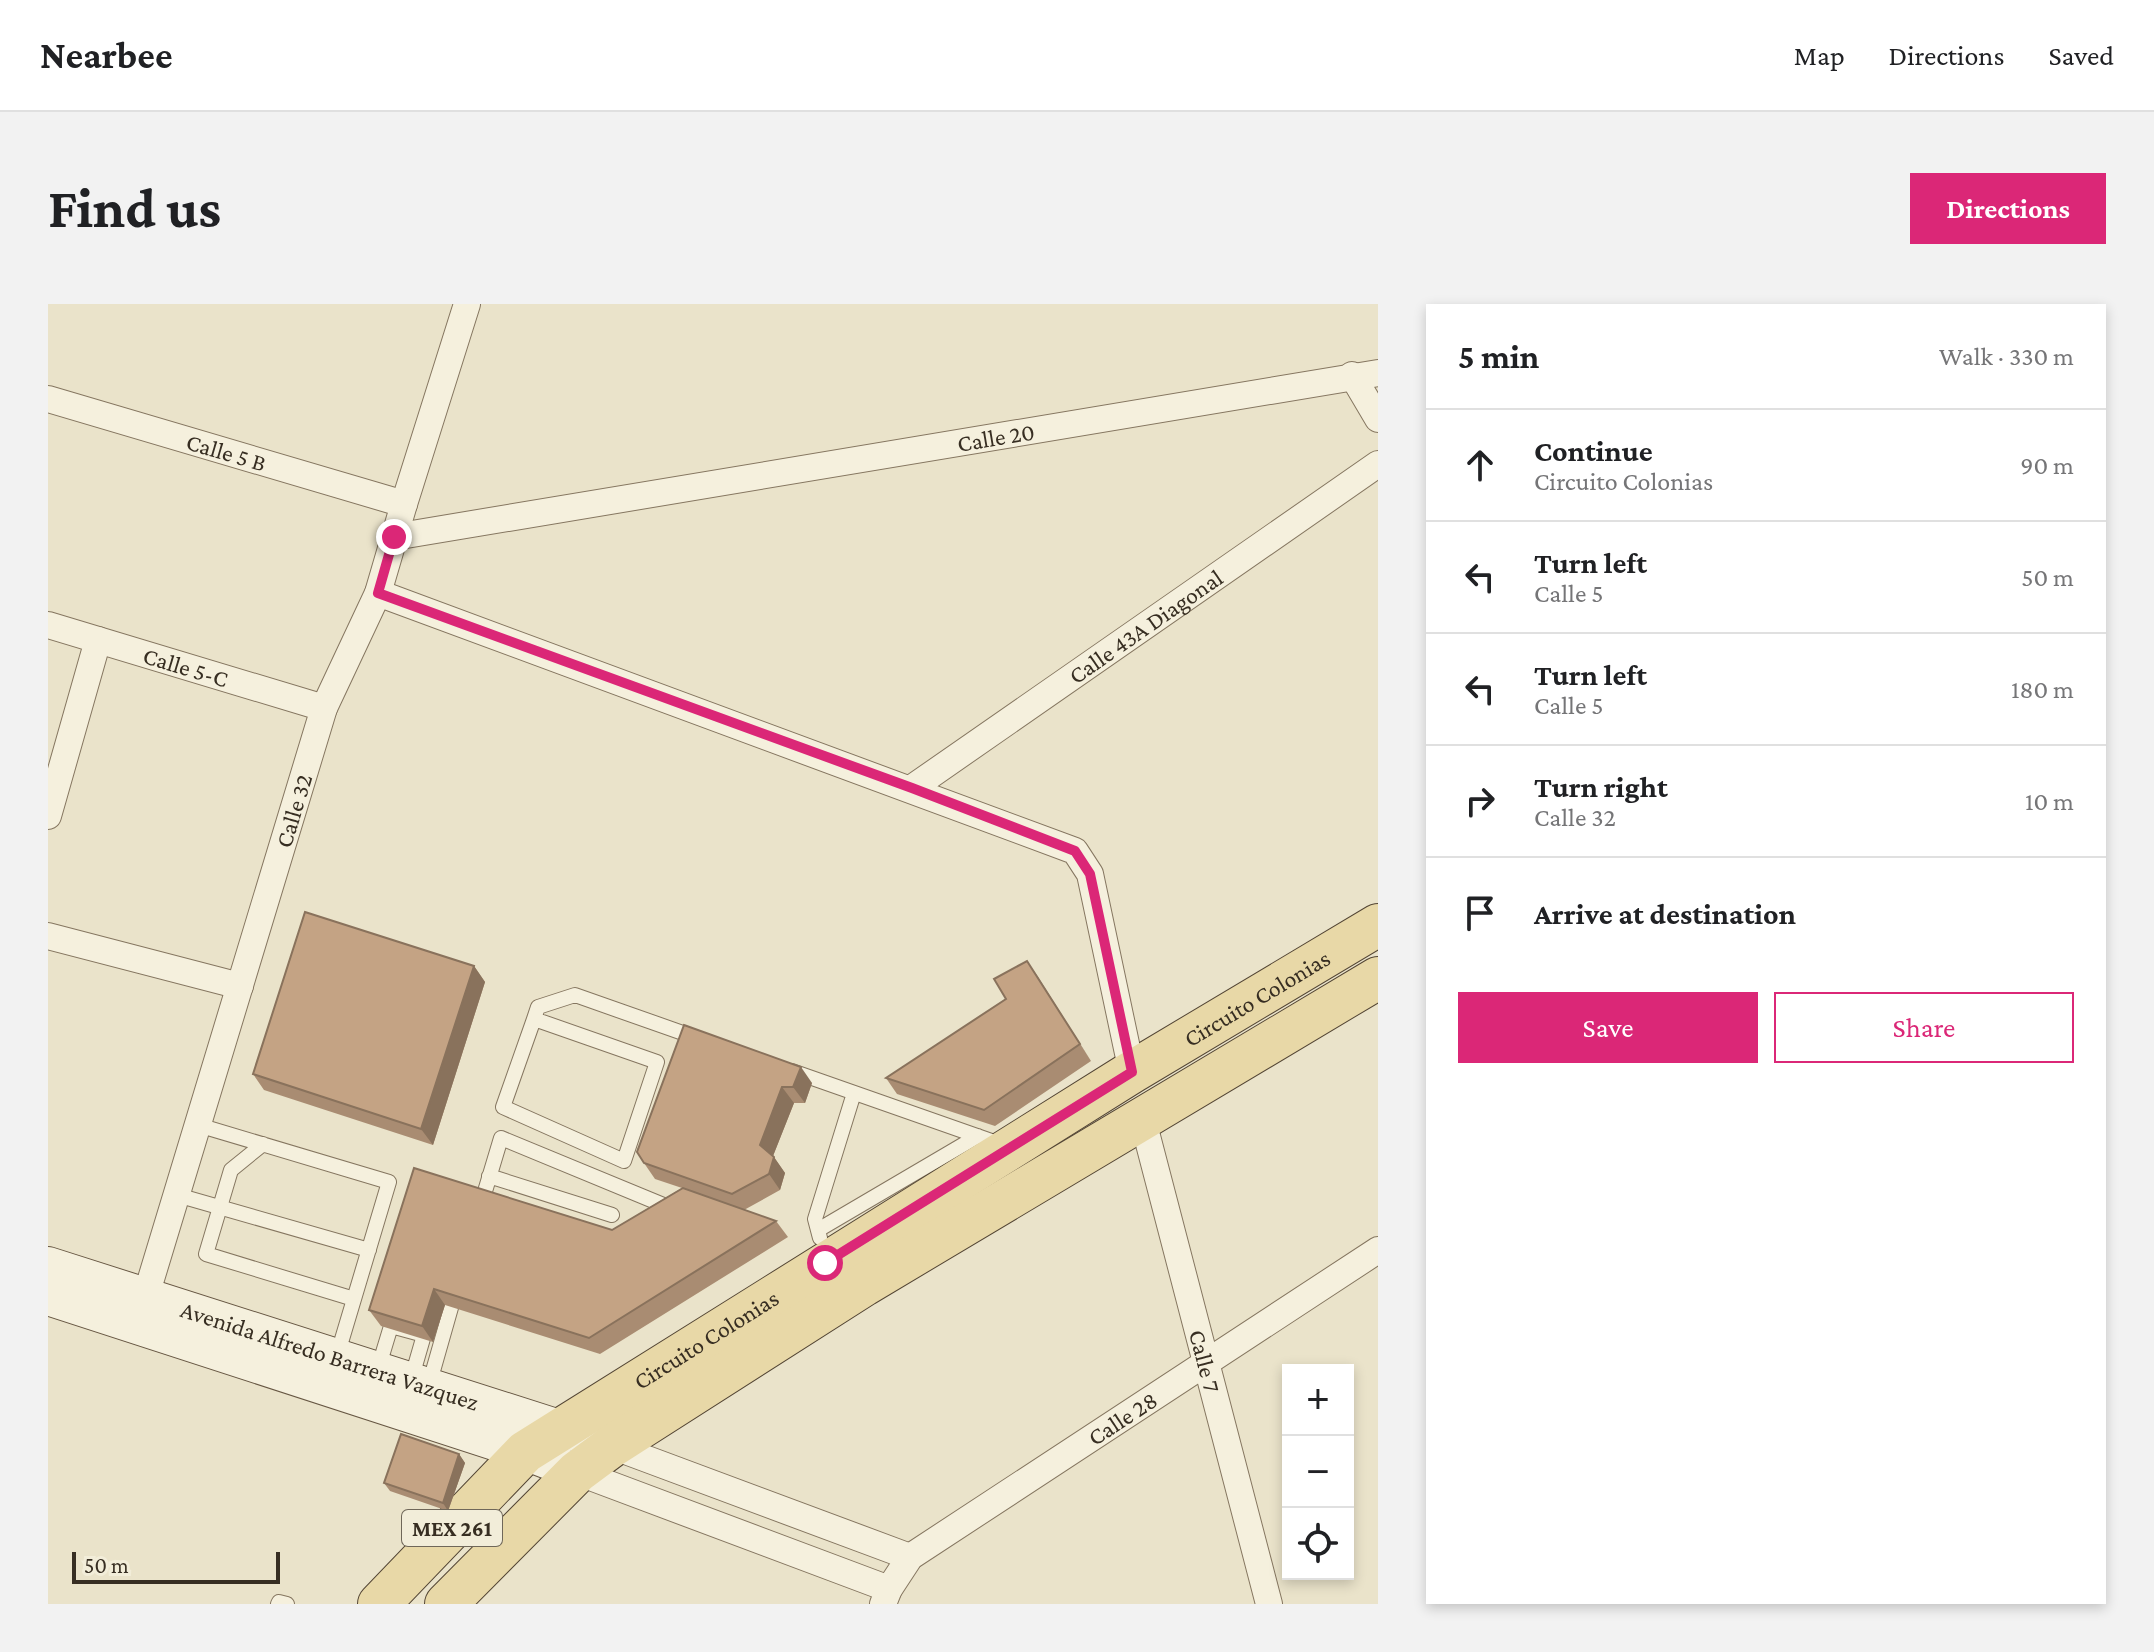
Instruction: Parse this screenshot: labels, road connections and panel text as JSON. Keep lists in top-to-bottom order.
{
  "streets": {
    "main road": ["Circuito Colonias", "MEX 261"],
    "street": [
      "Calle 20",
      "Calle 5 B",
      "Calle 43A Diagonal",
      "Calle 5-C",
      "Calle 32",
      "Avenida Alfredo Barrera Vazquez",
      "Calle 7",
      "Calle 28"
    ]
  },
  "crossings": [
    ["Calle 20", "Calle 32"],
    ["Calle 5 B", "Calle 32"],
    ["Calle 5-C", "Calle 32"],
    ["Calle 32", "Avenida Alfredo Barrera Vazquez"],
    ["Circuito Colonias", "Avenida Alfredo Barrera Vazquez"],
    ["Circuito Colonias", "Calle 7"],
    ["Circuito Colonias", "MEX 261"],
    ["Avenida Alfredo Barrera Vazquez", "MEX 261"],
    ["Calle 7", "Calle 28"]
  ],
  "scale_bar": "50 m",
  "page": {
    "header": "Nearbee",
    "nav": ["Map", "Directions", "Saved"],
    "buttons": [
      "Directions",
      ["Save", "Share"]
    ],
    "title": "Find us",
    "heading": ["5 min", "Walk · 330 m"],
    "list": [
      ["Continue", "Circuito Colonias", "90 m"],
      ["Turn left", "Calle 5", "50 m"],
      ["Turn left", "Calle 5", "180 m"],
      ["Turn right", "Calle 32", "10 m"],
      "Arrive at destination"
    ],
    "map_buttons": ["+", "−"],
    "scale": "50 m"
  }
}
